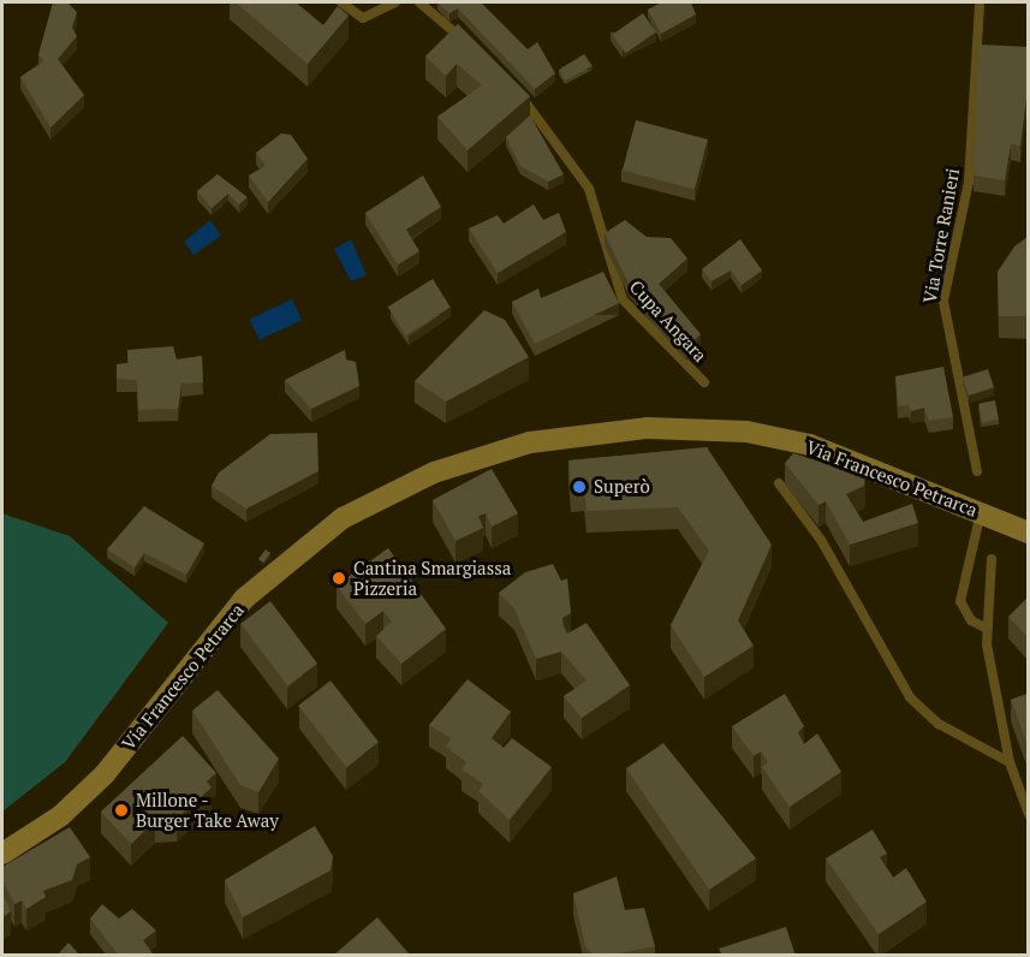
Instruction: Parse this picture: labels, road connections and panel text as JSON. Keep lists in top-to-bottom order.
{
  "streets": {
    "street": ["Via Francesco Petrarca"],
    "lane": ["Via Torre Ranieri", "Cupa Angara"]
  },
  "places": ["Superò", "Cantina Smargiassa Pizzeria", "Millone - Burger Take Away"]
}
